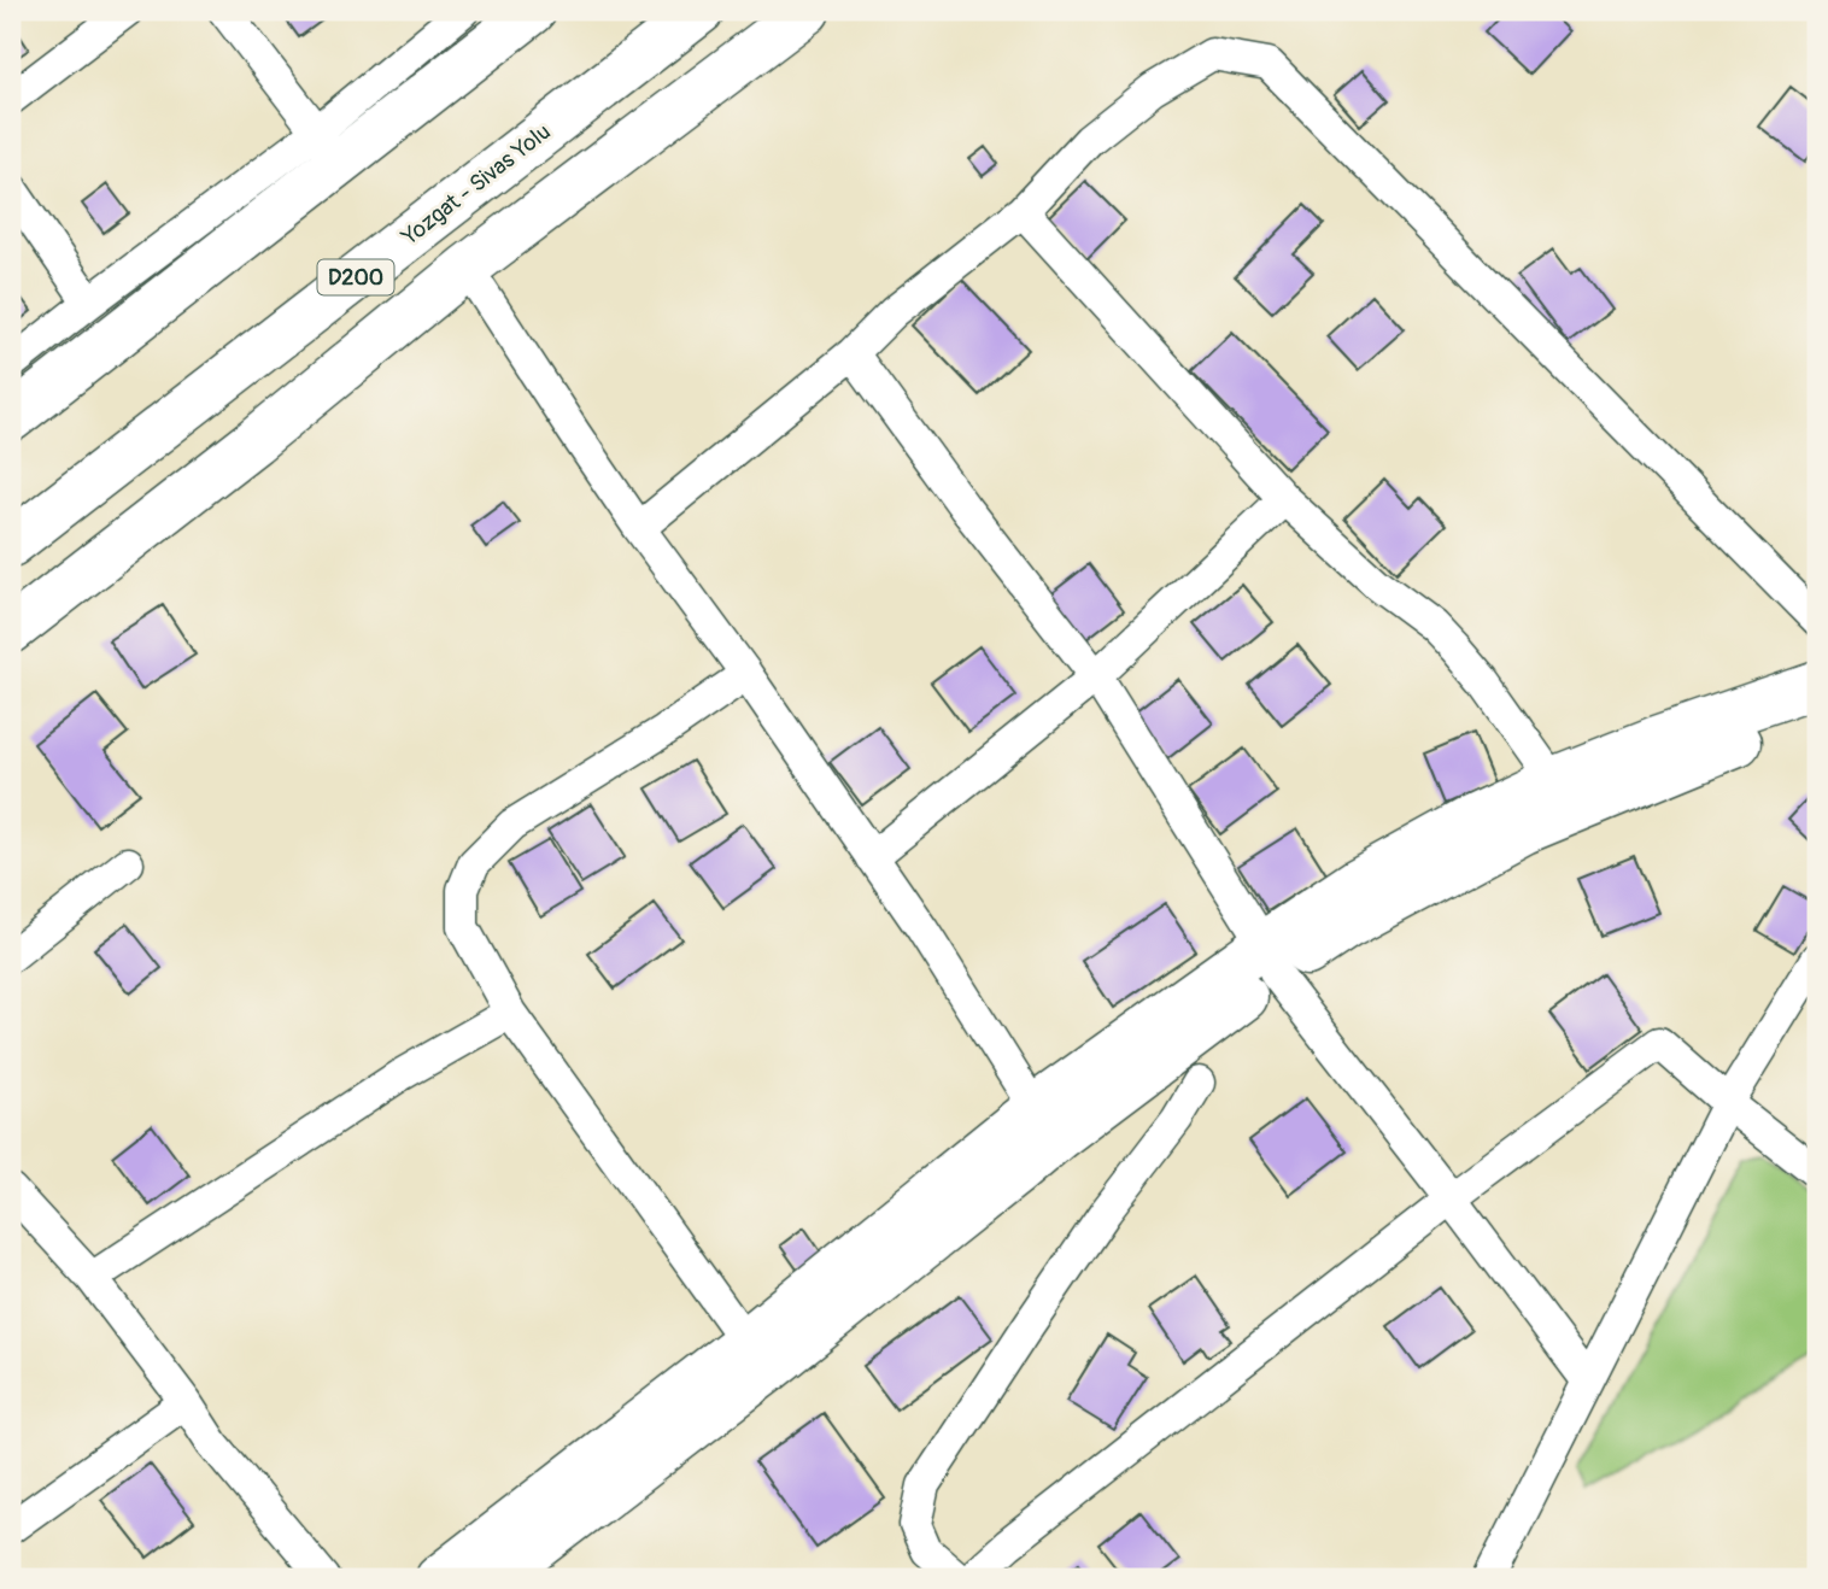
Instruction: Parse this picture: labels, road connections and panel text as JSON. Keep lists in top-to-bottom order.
{
  "streets": {
    "main road": ["Yozgat - Sivas Yolu", "D200"]
  }
}
